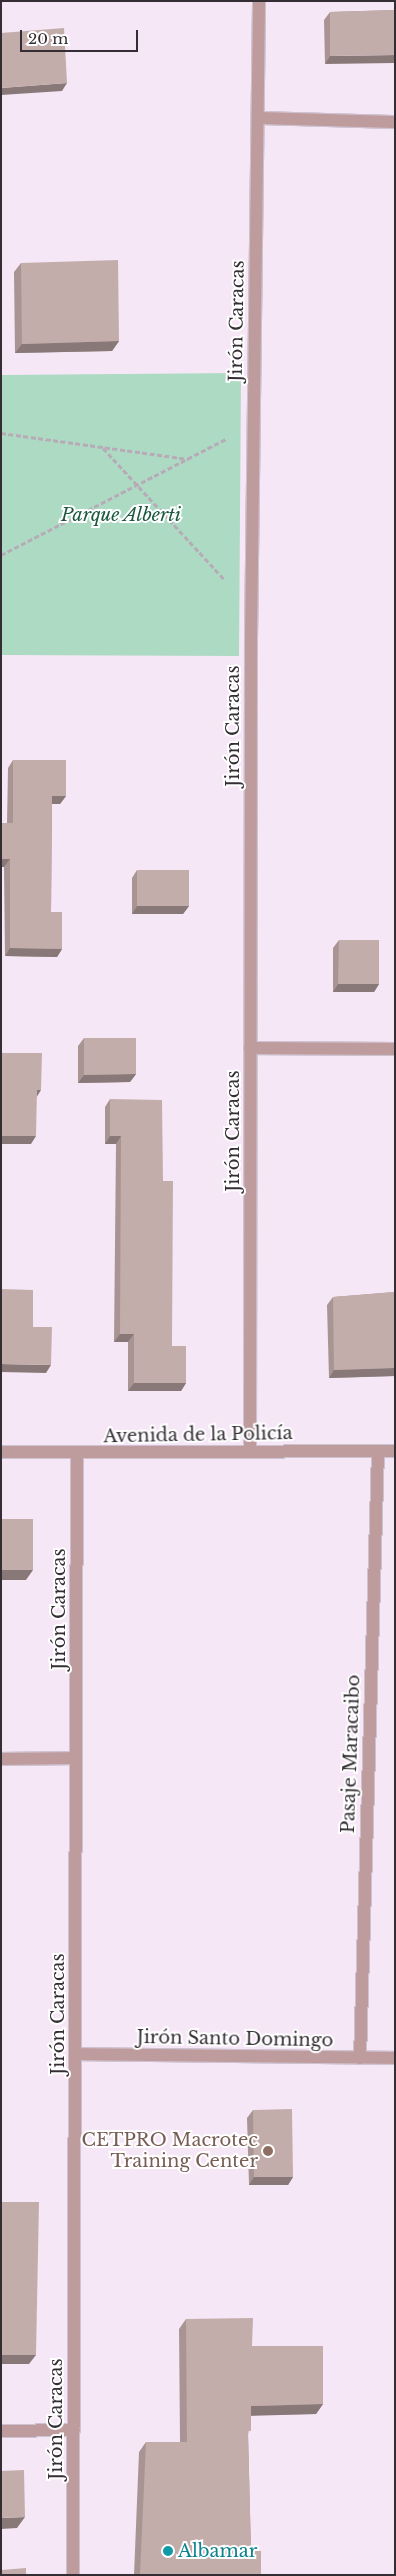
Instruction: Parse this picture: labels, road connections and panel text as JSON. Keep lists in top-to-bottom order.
{
  "streets": {
    "street": [
      "Jirón Caracas",
      "Avenida de la Policía",
      "Pasaje Maracaibo",
      "Jirón Santo Domingo"
    ]
  },
  "crossings": [
    ["Jirón Caracas", "Avenida de la Policía"],
    ["Jirón Caracas", "Jirón Santo Domingo"],
    ["Avenida de la Policía", "Pasaje Maracaibo"],
    ["Pasaje Maracaibo", "Jirón Santo Domingo"]
  ],
  "parks": ["Parque Alberti"],
  "places": ["CETPRO Macrotec Training Center", "Albamar"],
  "scale_bar": "20 m"
}
